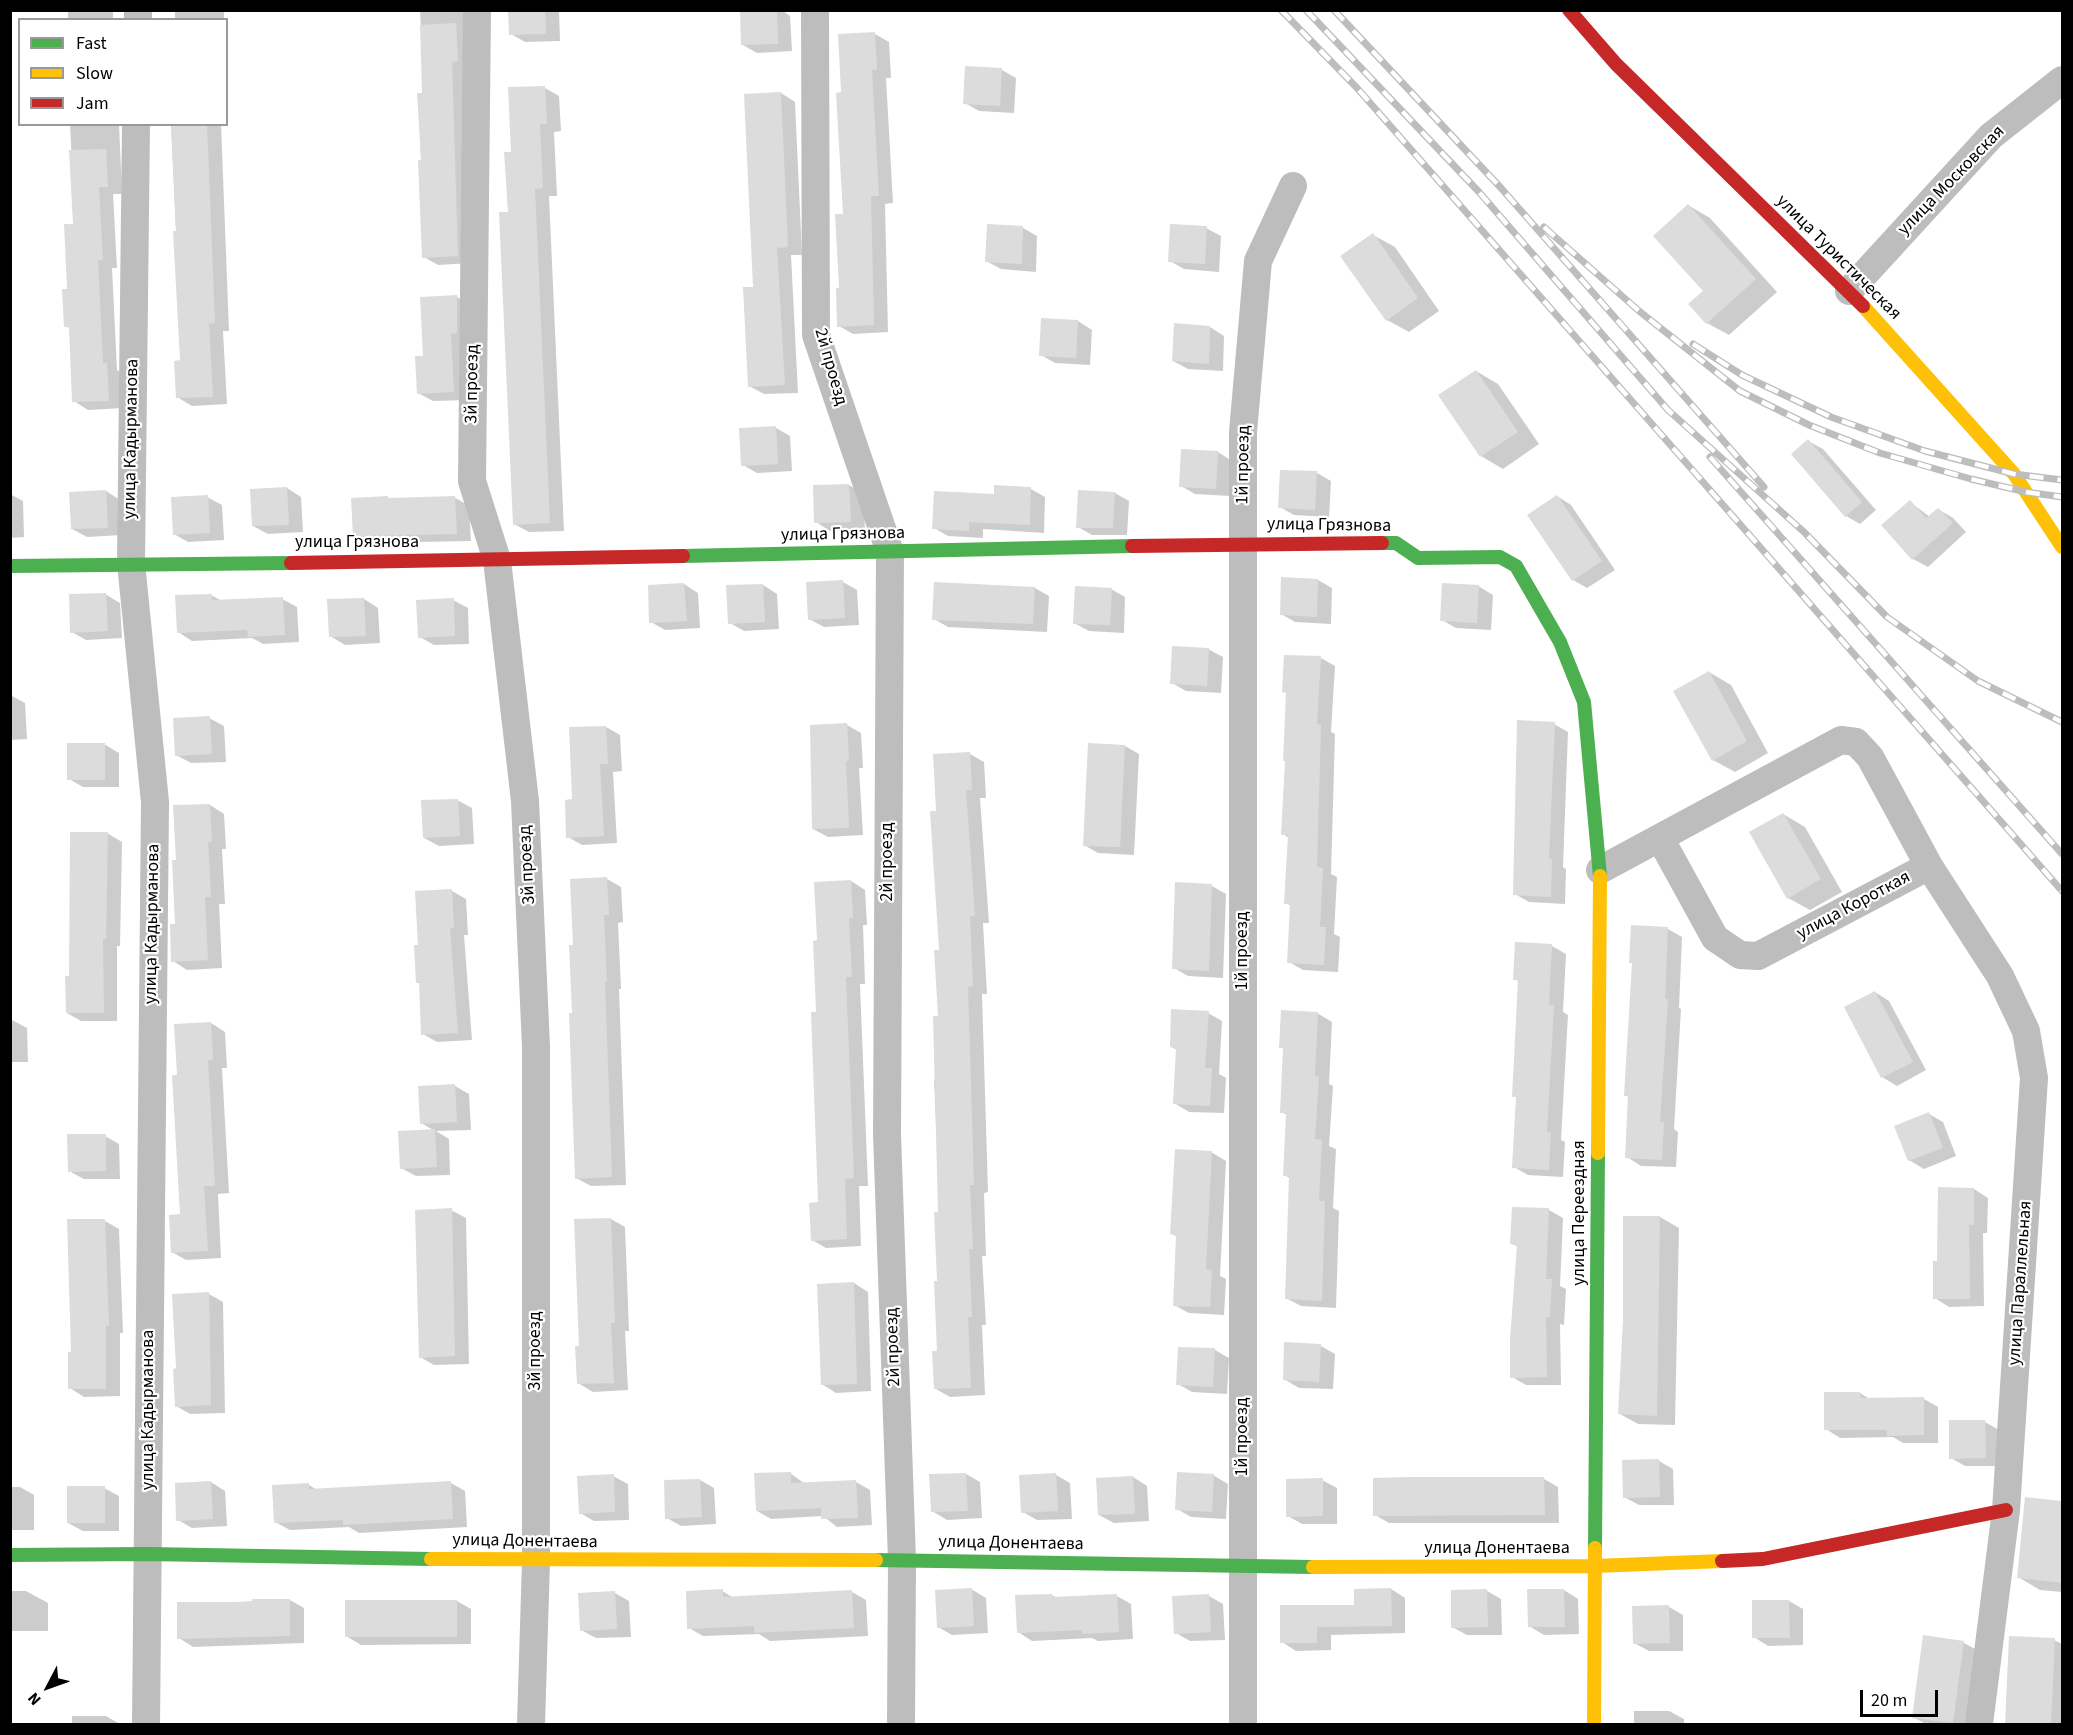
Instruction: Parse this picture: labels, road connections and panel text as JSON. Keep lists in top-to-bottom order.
{
  "streets": {
    "street": [
      "улица Московская",
      "улица Туристическая",
      "2й проезд",
      "3й проезд",
      "улица Кадырманова",
      "1й проезд",
      "улица Грязнова",
      "улица Короткая",
      "улица Переездная",
      "улица Параллельная",
      "улица Донентаева"
    ]
  },
  "crossings": [
    ["улица Московская", "улица Туристическая"],
    ["2й проезд", "улица Грязнова"],
    ["2й проезд", "улица Донентаева"],
    ["3й проезд", "улица Грязнова"],
    ["3й проезд", "улица Донентаева"],
    ["улица Кадырманова", "улица Грязнова"],
    ["улица Кадырманова", "улица Донентаева"],
    ["1й проезд", "улица Грязнова"],
    ["1й проезд", "улица Донентаева"],
    ["улица Грязнова", "улица Переездная"],
    ["улица Короткая", "улица Переездная"],
    ["улица Короткая", "улица Параллельная"],
    ["улица Переездная", "улица Донентаева"],
    ["улица Параллельная", "улица Донентаева"]
  ],
  "legend": ["Fast", "Slow", "Jam"],
  "scale_bar": "20 m",
  "north": "bottom left"
}
